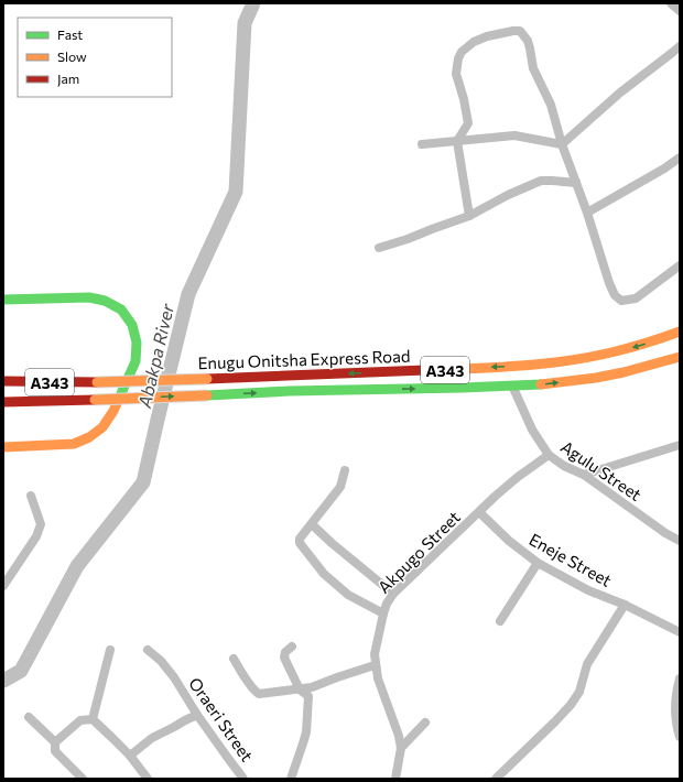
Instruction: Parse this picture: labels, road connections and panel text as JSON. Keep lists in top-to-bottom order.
{
  "streets": {
    "main road": ["Enugu Onitsha Express Road", "A343"],
    "street": [
      "Agulu Street",
      "Akpugo Street",
      "Eneje Street",
      "Oraeri Street"
    ]
  },
  "crossings": [
    ["Enugu Onitsha Express Road", "Agulu Street"],
    ["Agulu Street", "Akpugo Street"],
    ["Akpugo Street", "Eneje Street"]
  ],
  "water": ["Abakpa River"],
  "legend": ["Fast", "Slow", "Jam"]
}
